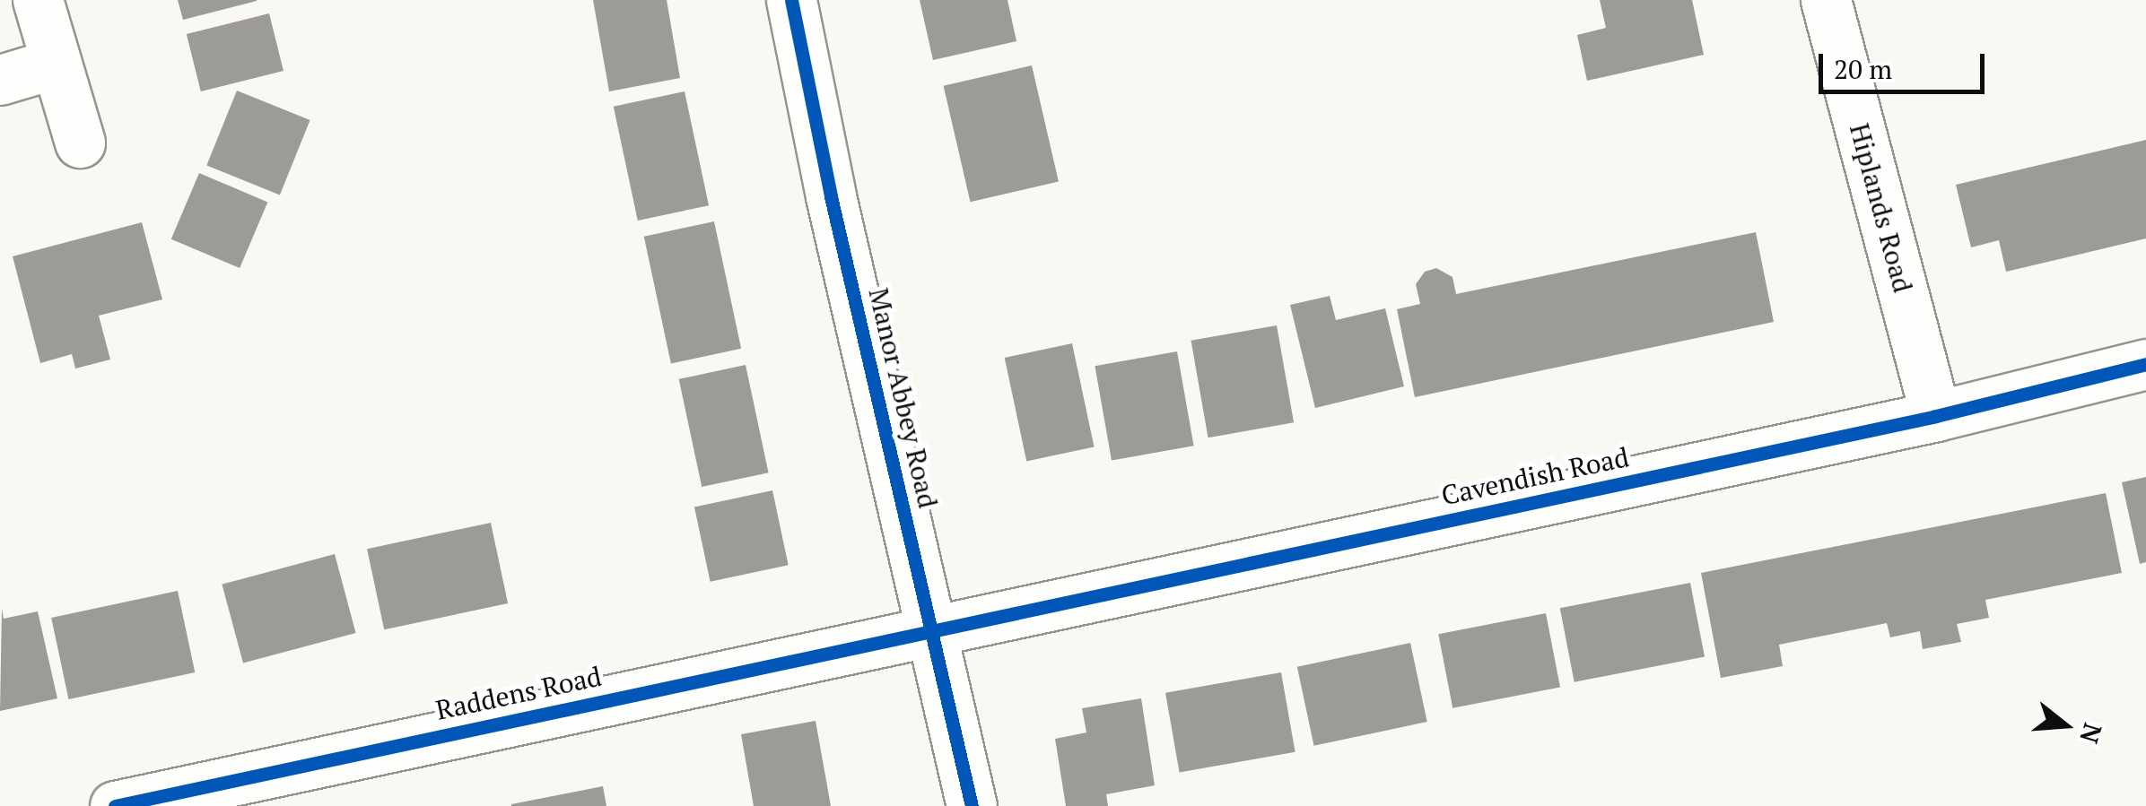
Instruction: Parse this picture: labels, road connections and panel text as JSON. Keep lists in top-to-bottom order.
{
  "streets": {
    "street": [
      "Hiplands Road",
      "Manor Abbey Road",
      "Cavendish Road",
      "Raddens Road"
    ]
  },
  "crossings": [
    ["Hiplands Road", "Cavendish Road"],
    ["Manor Abbey Road", "Cavendish Road"],
    ["Manor Abbey Road", "Raddens Road"],
    ["Cavendish Road", "Raddens Road"]
  ],
  "scale_bar": "20 m",
  "north": "right"
}
